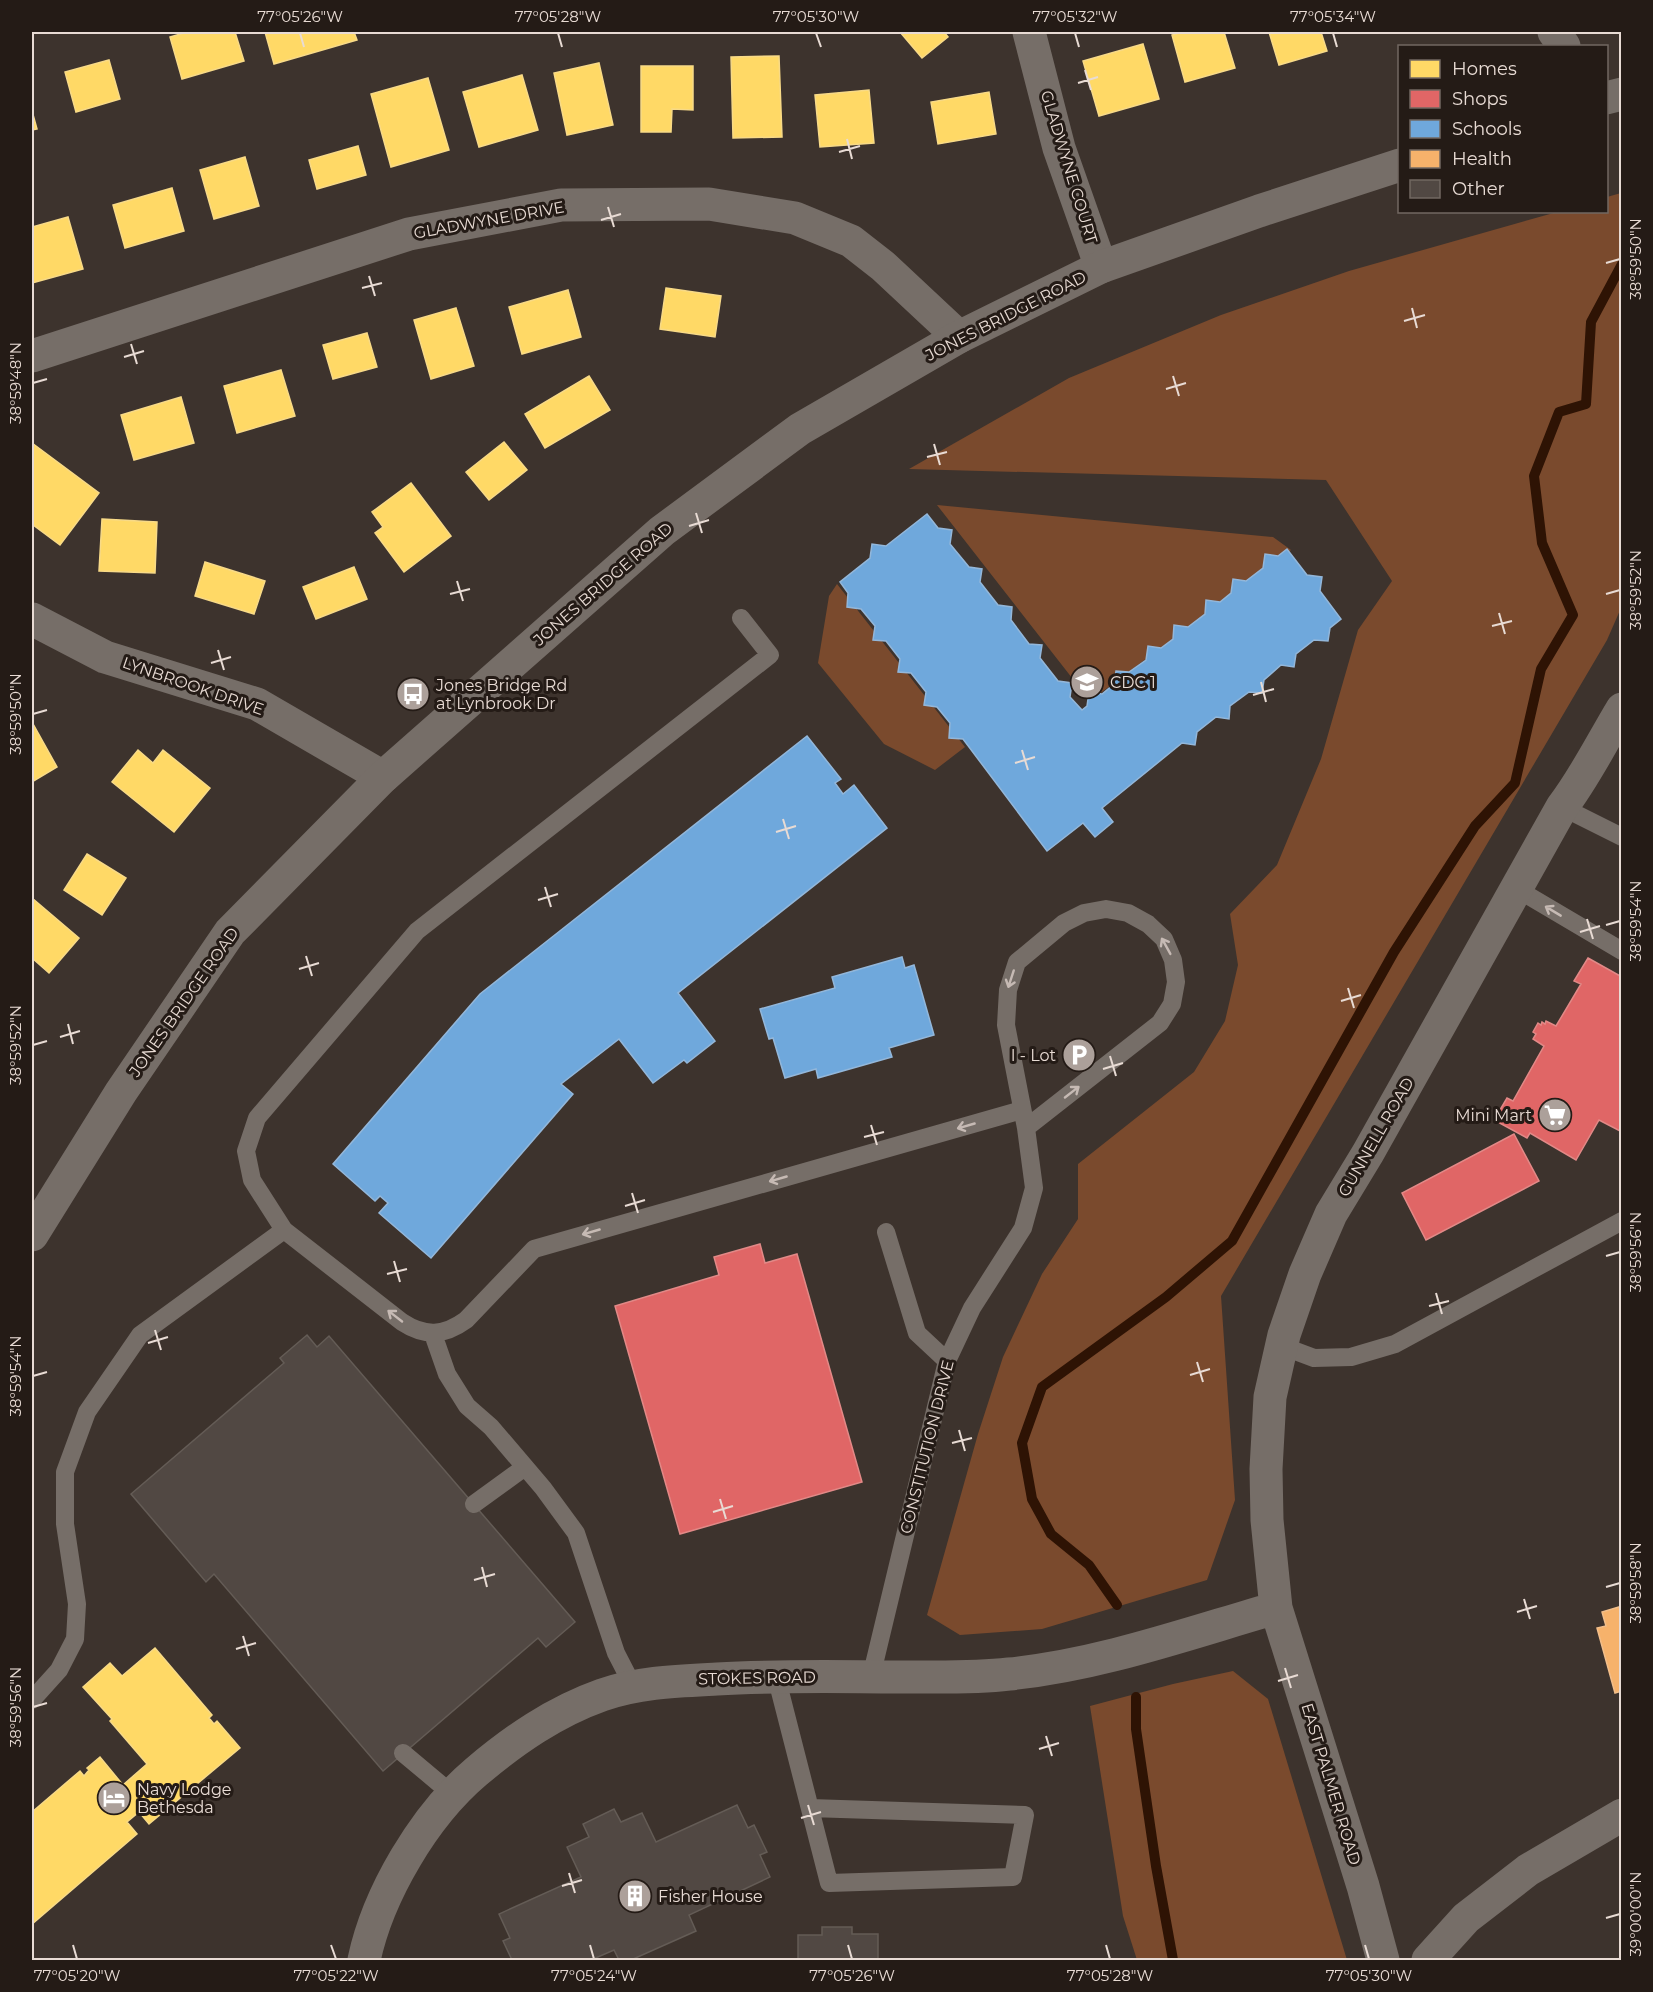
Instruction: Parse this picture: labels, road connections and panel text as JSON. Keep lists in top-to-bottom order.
{
  "streets": {
    "street": [
      "GLADWYNE COURT",
      "GLADWYNE DRIVE",
      "JONES BRIDGE ROAD",
      "LYNBROOK DRIVE",
      "GUNNELL ROAD",
      "STOKES ROAD",
      "EAST PALMER ROAD"
    ],
    "lane": ["CONSTITUTION DRIVE"]
  },
  "crossings": [
    ["GLADWYNE COURT", "JONES BRIDGE ROAD"],
    ["GLADWYNE DRIVE", "JONES BRIDGE ROAD"],
    ["JONES BRIDGE ROAD", "LYNBROOK DRIVE"],
    ["GUNNELL ROAD", "STOKES ROAD"],
    ["GUNNELL ROAD", "EAST PALMER ROAD"],
    ["CONSTITUTION DRIVE", "STOKES ROAD"],
    ["STOKES ROAD", "EAST PALMER ROAD"]
  ],
  "places": {
    "school or university": ["CDC 1"],
    "bus stop": ["Jones Bridge Rd at Lynbrook Dr"],
    "parking": ["I - Lot"],
    "supermarket": ["Mini Mart"],
    "hotel": ["Navy Lodge Bethesda"],
    "building": ["Fisher House"]
  },
  "legend": [
    "Homes",
    "Shops",
    "Schools",
    "Health",
    "Other"
  ],
  "coordinates": [
    "77°05'26\"W",
    "77°05'28\"W",
    "77°05'30\"W",
    "77°05'32\"W",
    "77°05'34\"W",
    "38°59'50\"N",
    "38°59'48\"N",
    "38°59'52\"N",
    "38°59'54\"N",
    "38°59'56\"N",
    "38°59'58\"N",
    "39°00'00\"N",
    "77°05'20\"W",
    "77°05'22\"W",
    "77°05'24\"W"
  ]
}
